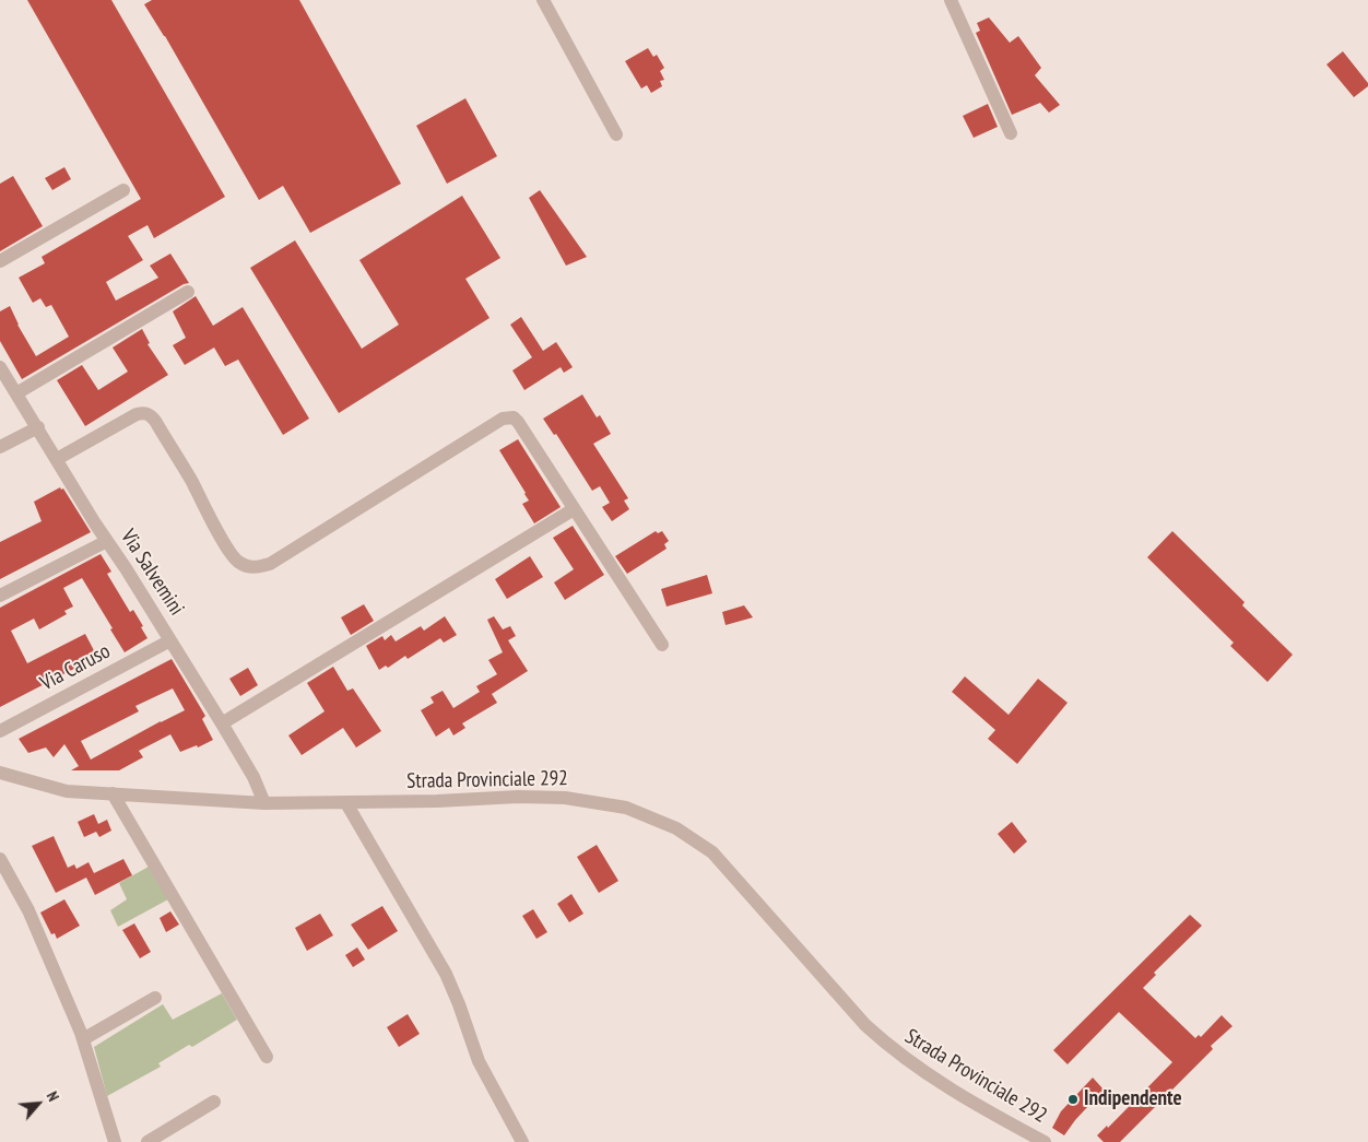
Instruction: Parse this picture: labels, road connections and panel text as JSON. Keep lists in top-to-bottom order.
{
  "streets": {
    "street": ["Via Salvemini", "Via Caruso", "Strada Provinciale 292"]
  },
  "crossings": [
    ["Via Salvemini", "Via Caruso"],
    ["Via Salvemini", "Strada Provinciale 292"]
  ],
  "places": ["Indipendente"],
  "north": "top right"
}
